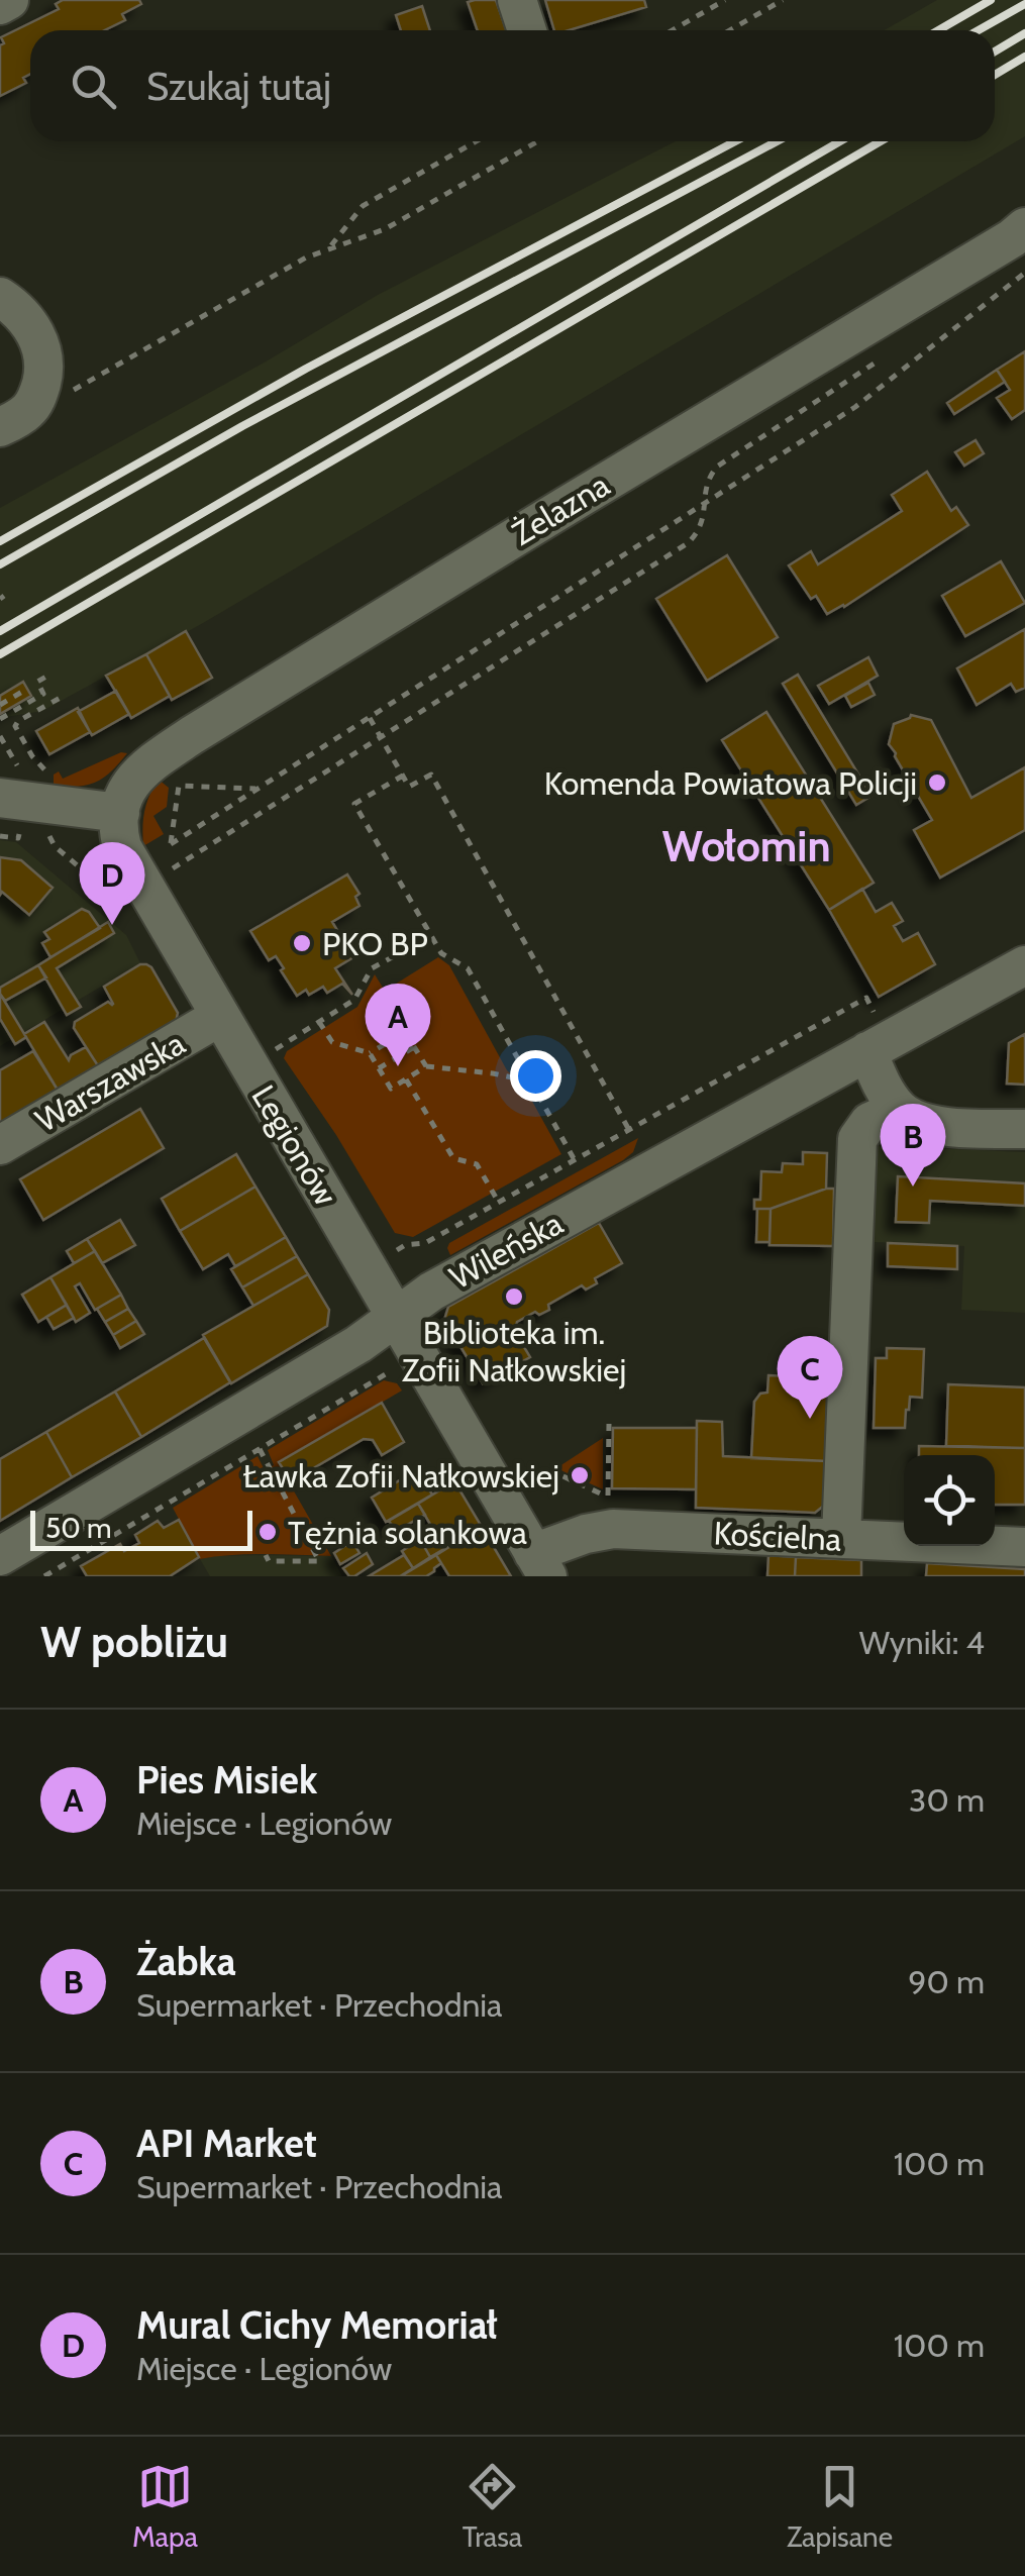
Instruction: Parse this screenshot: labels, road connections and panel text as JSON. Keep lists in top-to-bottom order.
{
  "streets": {
    "street": [
      "Żelazna",
      "Warszawska",
      "Legionów",
      "Wileńska",
      "Kościelna"
    ]
  },
  "crossings": [
    ["Żelazna", "Legionów"],
    ["Warszawska", "Legionów"],
    ["Legionów", "Wileńska"],
    ["Legionów", "Kościelna"]
  ],
  "districts": ["Wołomin"],
  "places": [
    "Komenda Powiatowa Policji",
    "PKO BP",
    "Biblioteka im. Zofii Nałkowskiej",
    "Ławka Zofii Nałkowskiej",
    "Tężnia solankowa"
  ],
  "scale_bar": "50 m",
  "page": {
    "search": "Szukaj tutaj",
    "pins": [
      "D",
      "A",
      "B",
      "C"
    ],
    "scale": "50 m",
    "heading": ["W pobliżu", "Wyniki: 4"],
    "list": [
      {
        "mark": "A",
        "name": "Pies Misiek",
        "note": "Miejsce · Legionów",
        "value": "30 m"
      },
      {
        "mark": "B",
        "name": "Żabka",
        "note": "Supermarket · Przechodnia",
        "value": "90 m"
      },
      {
        "mark": "C",
        "name": "API Market",
        "note": "Supermarket · Przechodnia",
        "value": "100 m"
      },
      {
        "mark": "D",
        "name": "Mural Cichy Memoriał",
        "note": "Miejsce · Legionów",
        "value": "100 m"
      }
    ],
    "nav": ["Mapa", "Trasa", "Zapisane"]
  }
}
